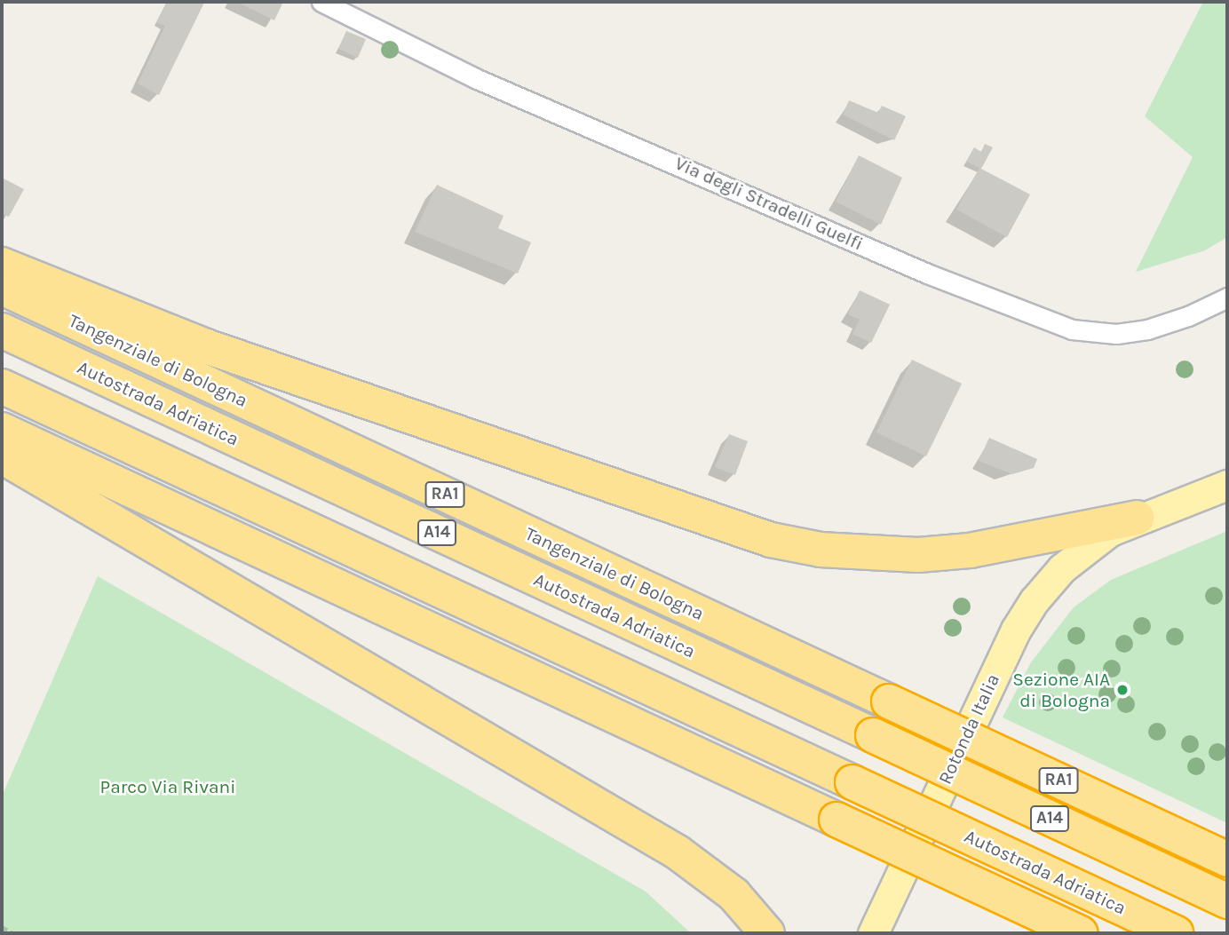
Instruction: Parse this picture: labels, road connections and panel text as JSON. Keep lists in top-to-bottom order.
{
  "streets": {
    "highway": [
      "Tangenziale di Bologna",
      "Autostrada Adriatica",
      "RA1",
      "A14"
    ],
    "main road": ["Rotonda Italia"],
    "street": ["Via degli Stradelli Guelfi"]
  },
  "parks": ["Parco Via Rivani"],
  "places": ["Sezione AIA di Bologna"]
}
